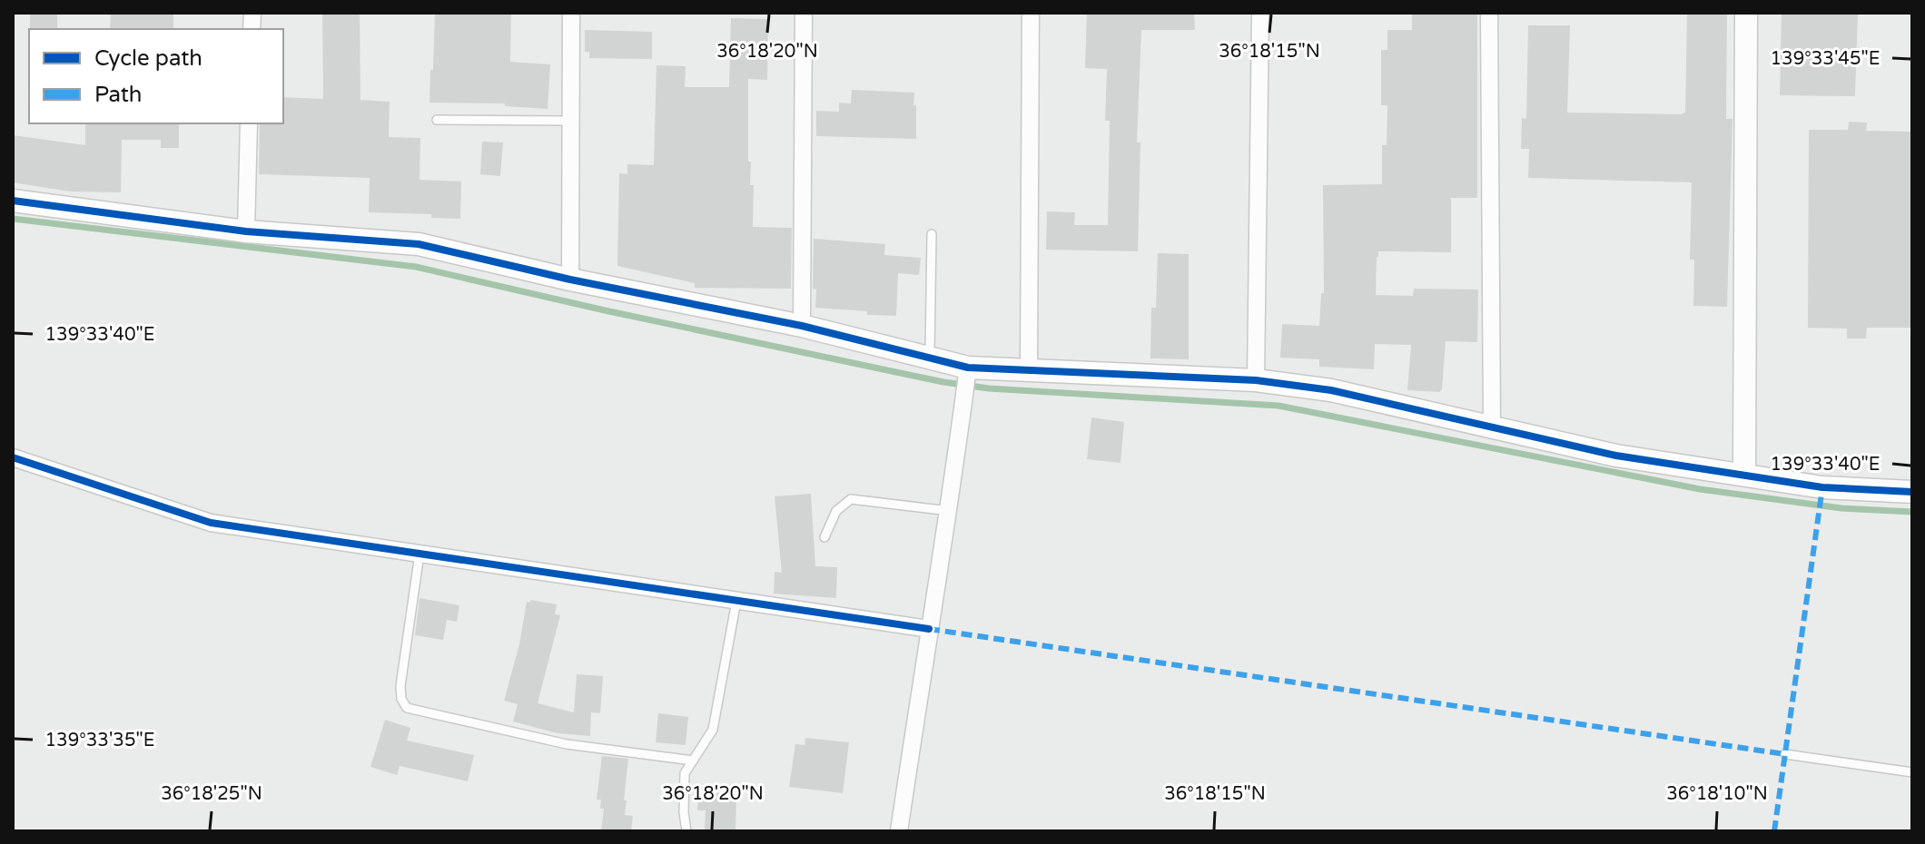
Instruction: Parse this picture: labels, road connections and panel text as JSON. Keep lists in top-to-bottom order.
{
  "legend": ["Cycle path", "Path"],
  "coordinates": [
    "36°18'20\"N",
    "36°18'15\"N",
    "139°33'45\"E",
    "139°33'40\"E",
    "139°33'35\"E",
    "36°18'25\"N",
    "36°18'10\"N"
  ]
}
